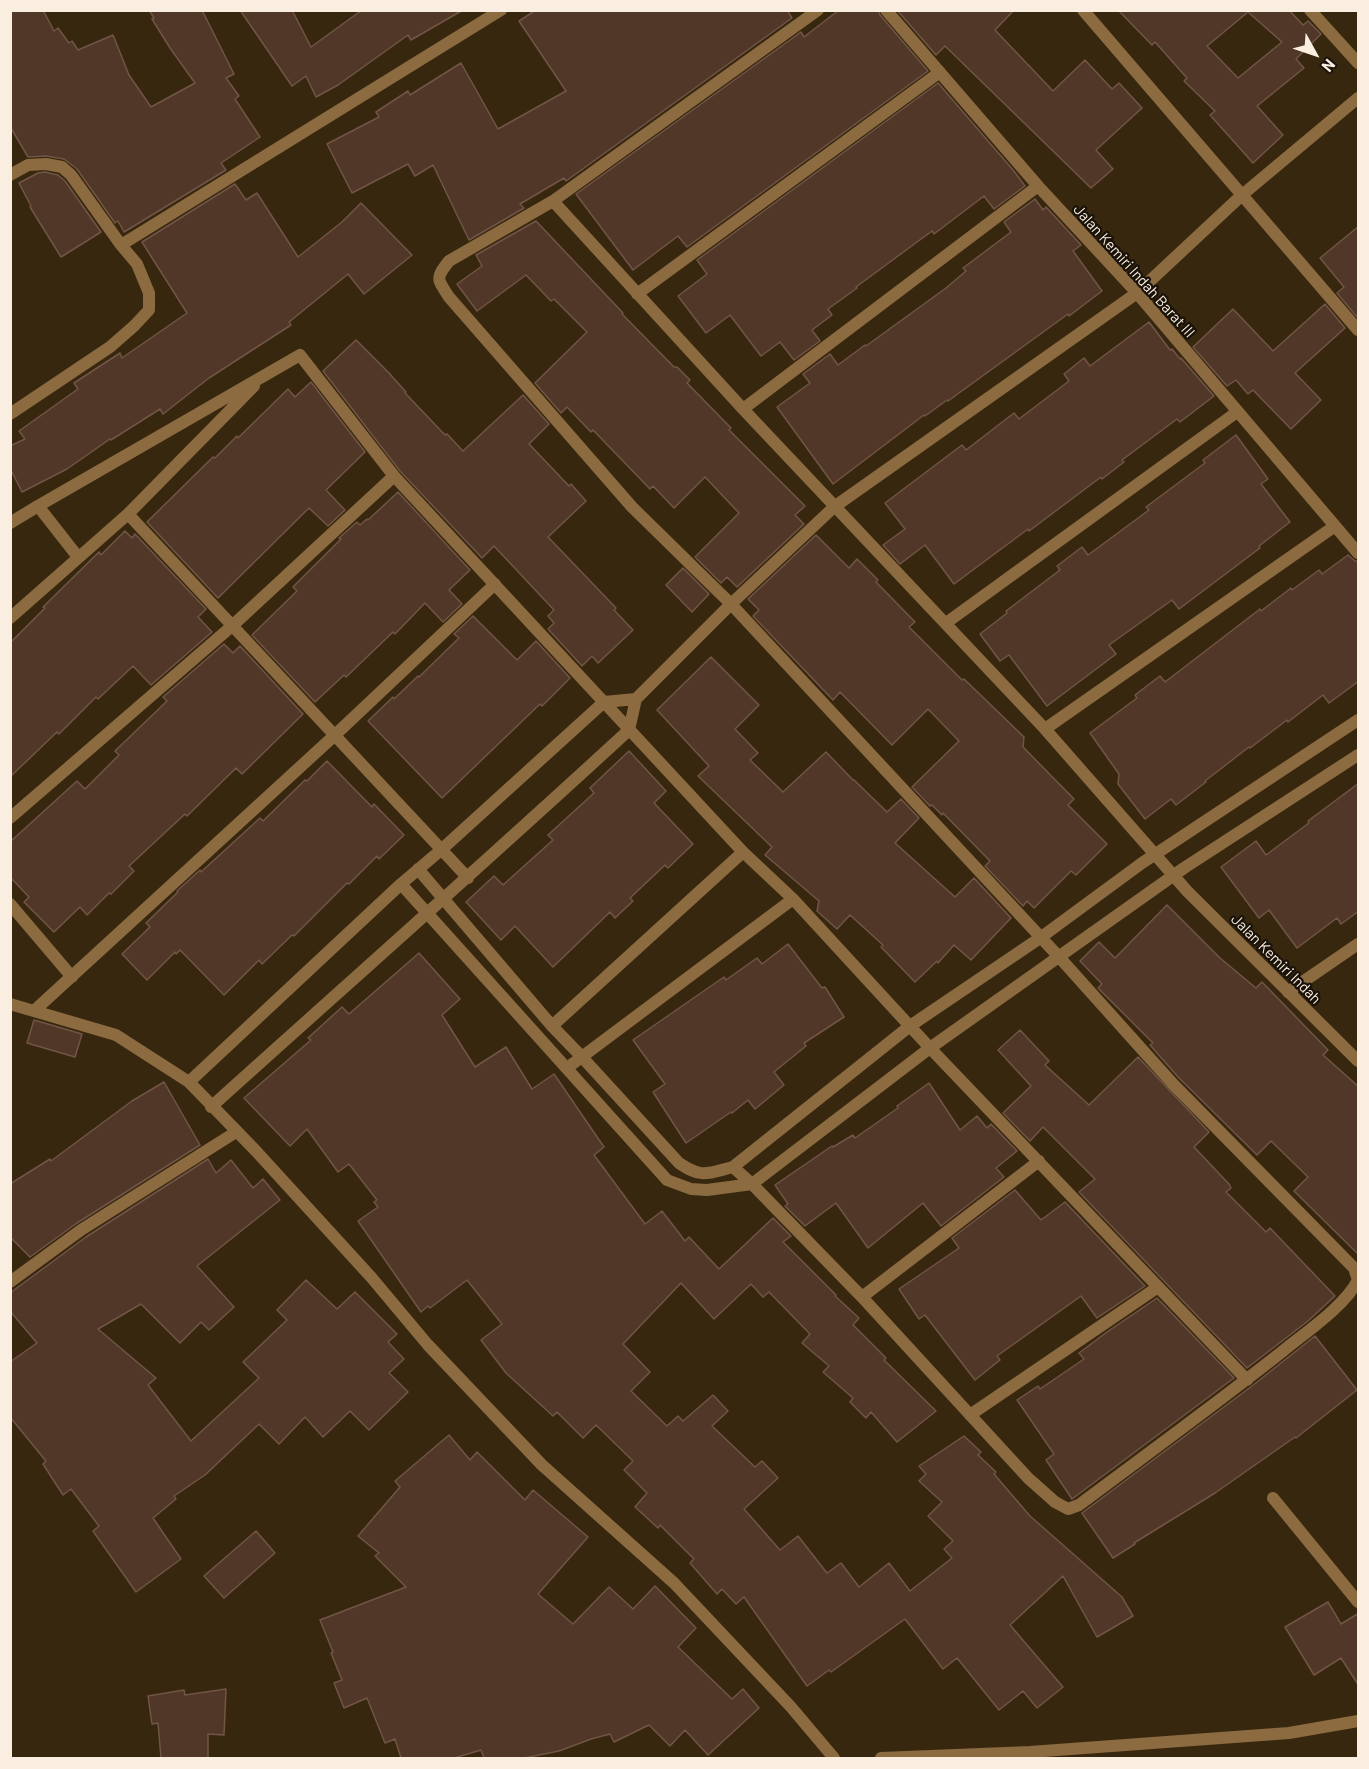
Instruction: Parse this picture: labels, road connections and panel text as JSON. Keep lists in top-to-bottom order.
{
  "streets": {
    "street": ["Jalan Kemiri Indah Barat III", "Jalan Kemiri Indah"]
  },
  "north": "bottom right"
}
